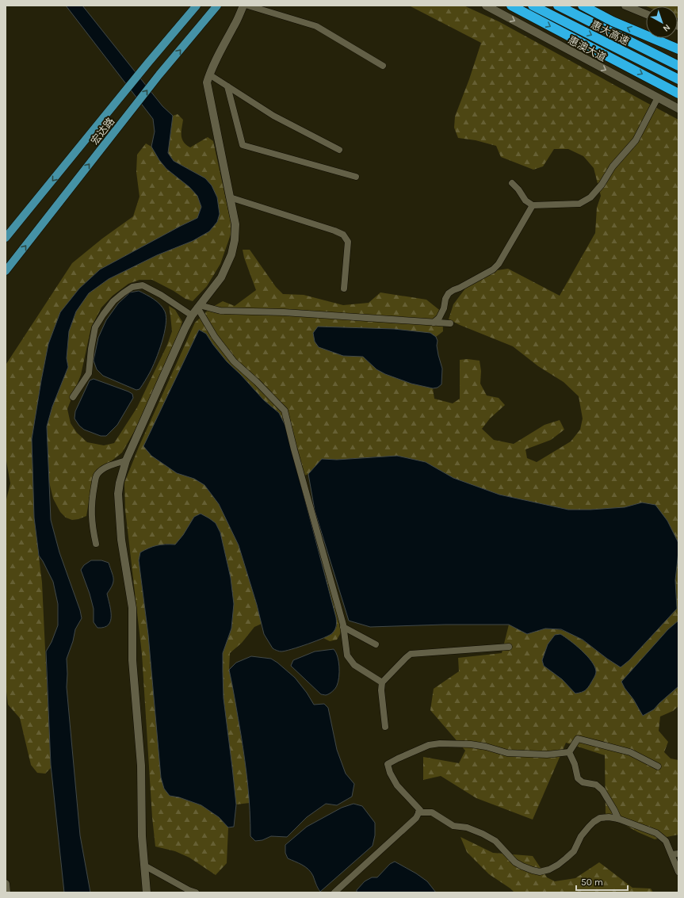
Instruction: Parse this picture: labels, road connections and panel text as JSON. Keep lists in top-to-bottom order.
{
  "streets": {
    "highway": ["惠大高速"],
    "main road": ["宏达路"],
    "street": ["惠澳大道"]
  },
  "one_way": ["惠澳大道"],
  "scale_bar": "50 m",
  "north": "bottom right"
}
